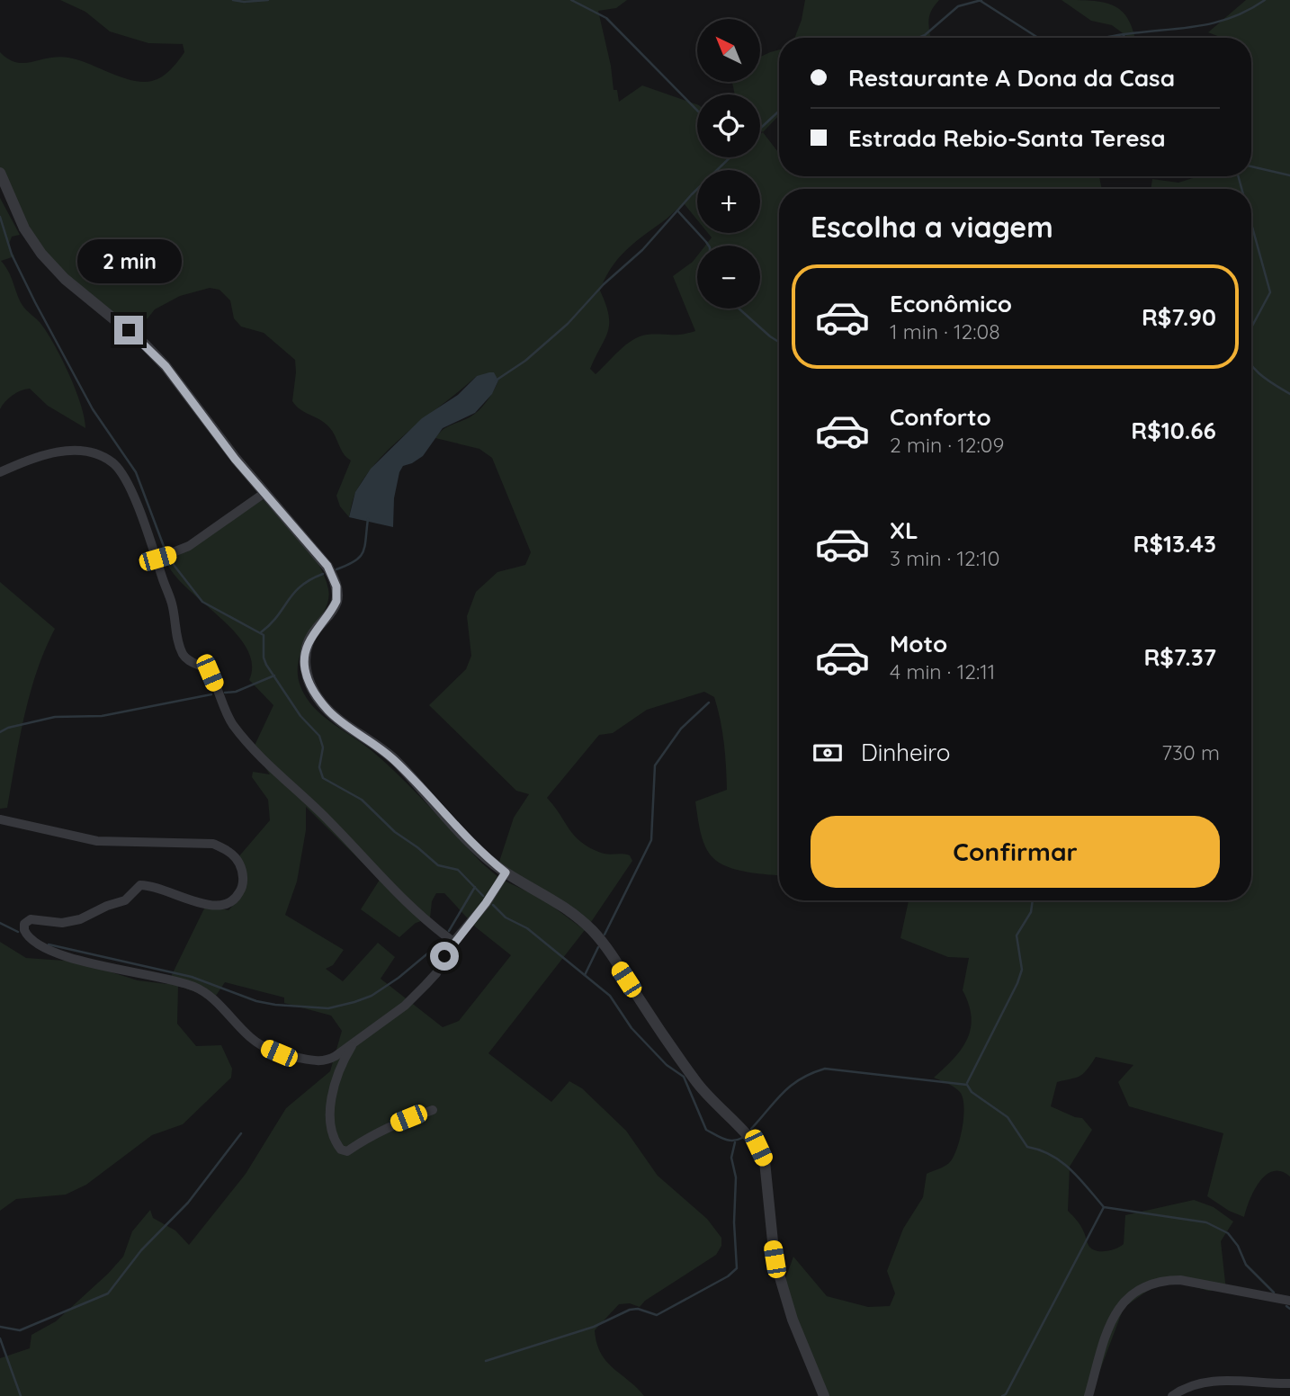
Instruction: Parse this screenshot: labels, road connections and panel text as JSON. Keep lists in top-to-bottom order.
{
  "north": "top left",
  "page": {
    "map_buttons": ["+", "−"],
    "banner": ["Restaurante A Dona da Casa", "Estrada Rebio-Santa Teresa"],
    "heading": "Escolha a viagem",
    "bubble": "2 min",
    "list": [
      {
        "name": "Econômico",
        "note": "1 min · 12:08",
        "value": "R$7.90"
      },
      {
        "name": "Conforto",
        "note": "2 min · 12:09",
        "value": "R$10.66"
      },
      {
        "name": "XL",
        "note": "3 min · 12:10",
        "value": "R$13.43"
      },
      {
        "name": "Moto",
        "note": "4 min · 12:11",
        "value": "R$7.37"
      }
    ],
    "pay": ["Dinheiro", "730 m"],
    "buttons": "Confirmar"
  }
}
